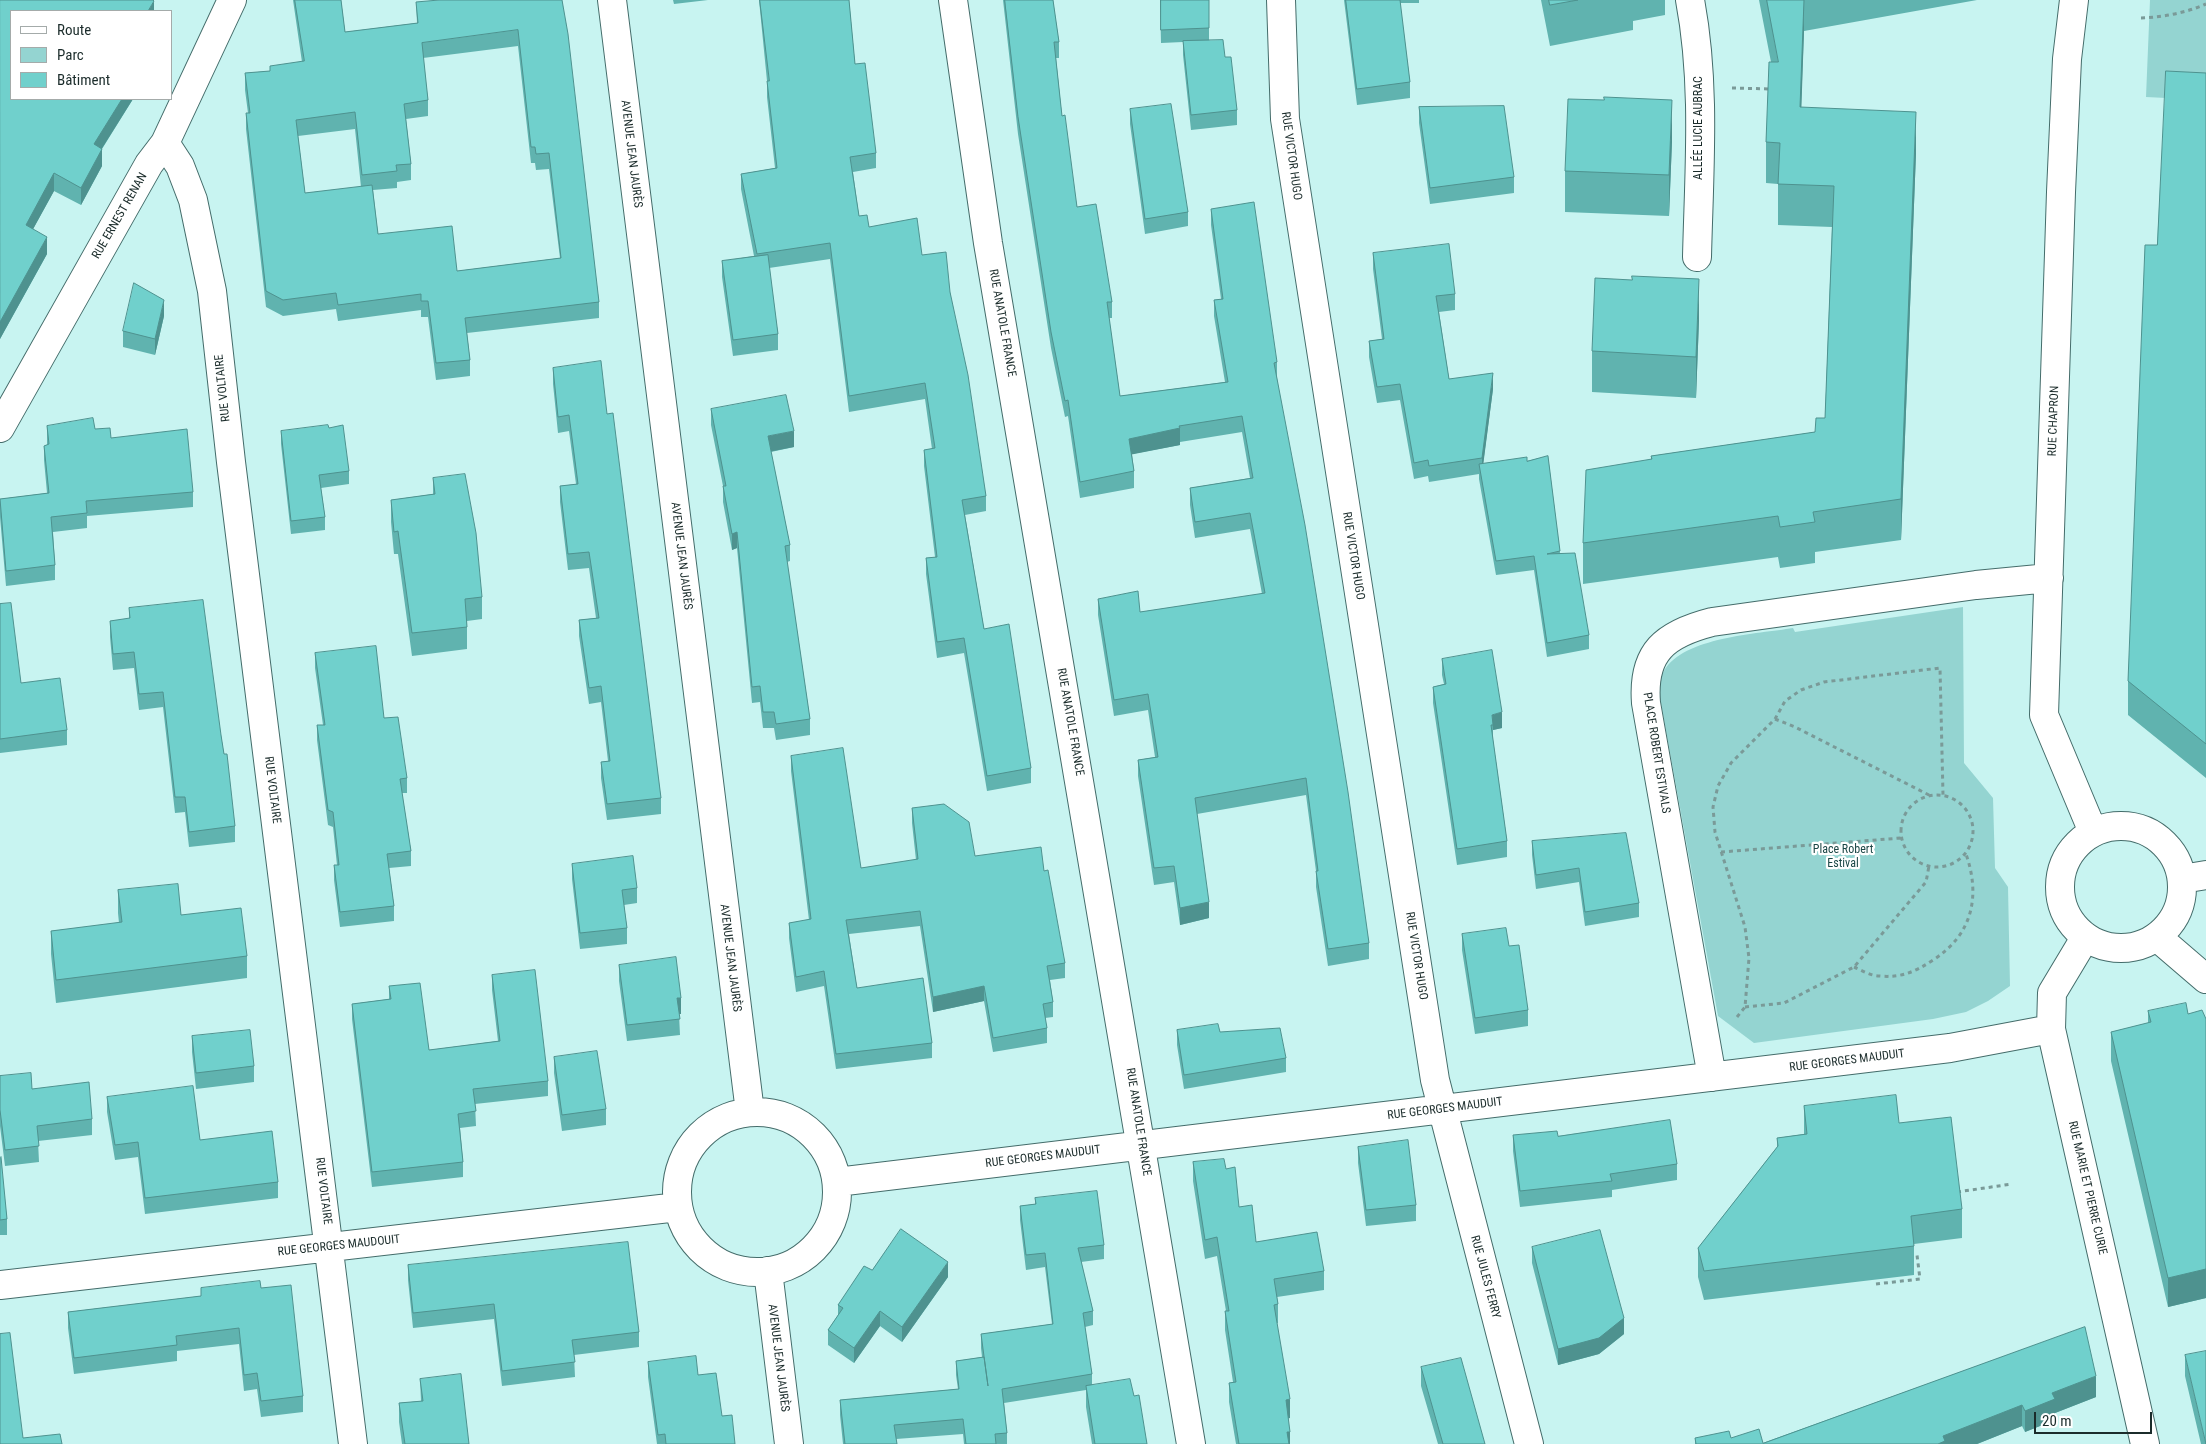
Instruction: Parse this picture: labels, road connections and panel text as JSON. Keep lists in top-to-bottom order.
{
  "streets": {
    "street": [
      "ALLÉE LUCIE AUBRAC",
      "AVENUE JEAN JAURÈS",
      "RUE VICTOR HUGO",
      "RUE ERNEST RENAN",
      "RUE ANATOLE FRANCE",
      "RUE VOLTAIRE",
      "RUE CHAPRON",
      "PLACE ROBERT ESTIVALS",
      "RUE GEORGES MAUDUIT",
      "RUE MARIE ET PIERRE CURIE",
      "RUE GEORGES MAUDOUIT",
      "RUE JULES FERRY"
    ]
  },
  "crossings": [
    ["AVENUE JEAN JAURÈS", "RUE GEORGES MAUDUIT"],
    ["AVENUE JEAN JAURÈS", "RUE GEORGES MAUDOUIT"],
    ["RUE VICTOR HUGO", "RUE GEORGES MAUDUIT"],
    ["RUE VICTOR HUGO", "RUE JULES FERRY"],
    ["RUE ERNEST RENAN", "RUE VOLTAIRE"],
    ["RUE ANATOLE FRANCE", "RUE GEORGES MAUDUIT"],
    ["RUE VOLTAIRE", "RUE GEORGES MAUDOUIT"],
    ["RUE CHAPRON", "PLACE ROBERT ESTIVALS"],
    ["RUE CHAPRON", "RUE MARIE ET PIERRE CURIE"],
    ["PLACE ROBERT ESTIVALS", "RUE GEORGES MAUDUIT"],
    ["RUE GEORGES MAUDUIT", "RUE MARIE ET PIERRE CURIE"],
    ["RUE GEORGES MAUDUIT", "RUE GEORGES MAUDOUIT"],
    ["RUE GEORGES MAUDUIT", "RUE JULES FERRY"]
  ],
  "parks": ["Place Robert Estival"],
  "legend": ["Route", "Parc", "Bâtiment"],
  "scale_bar": "20 m"
}
